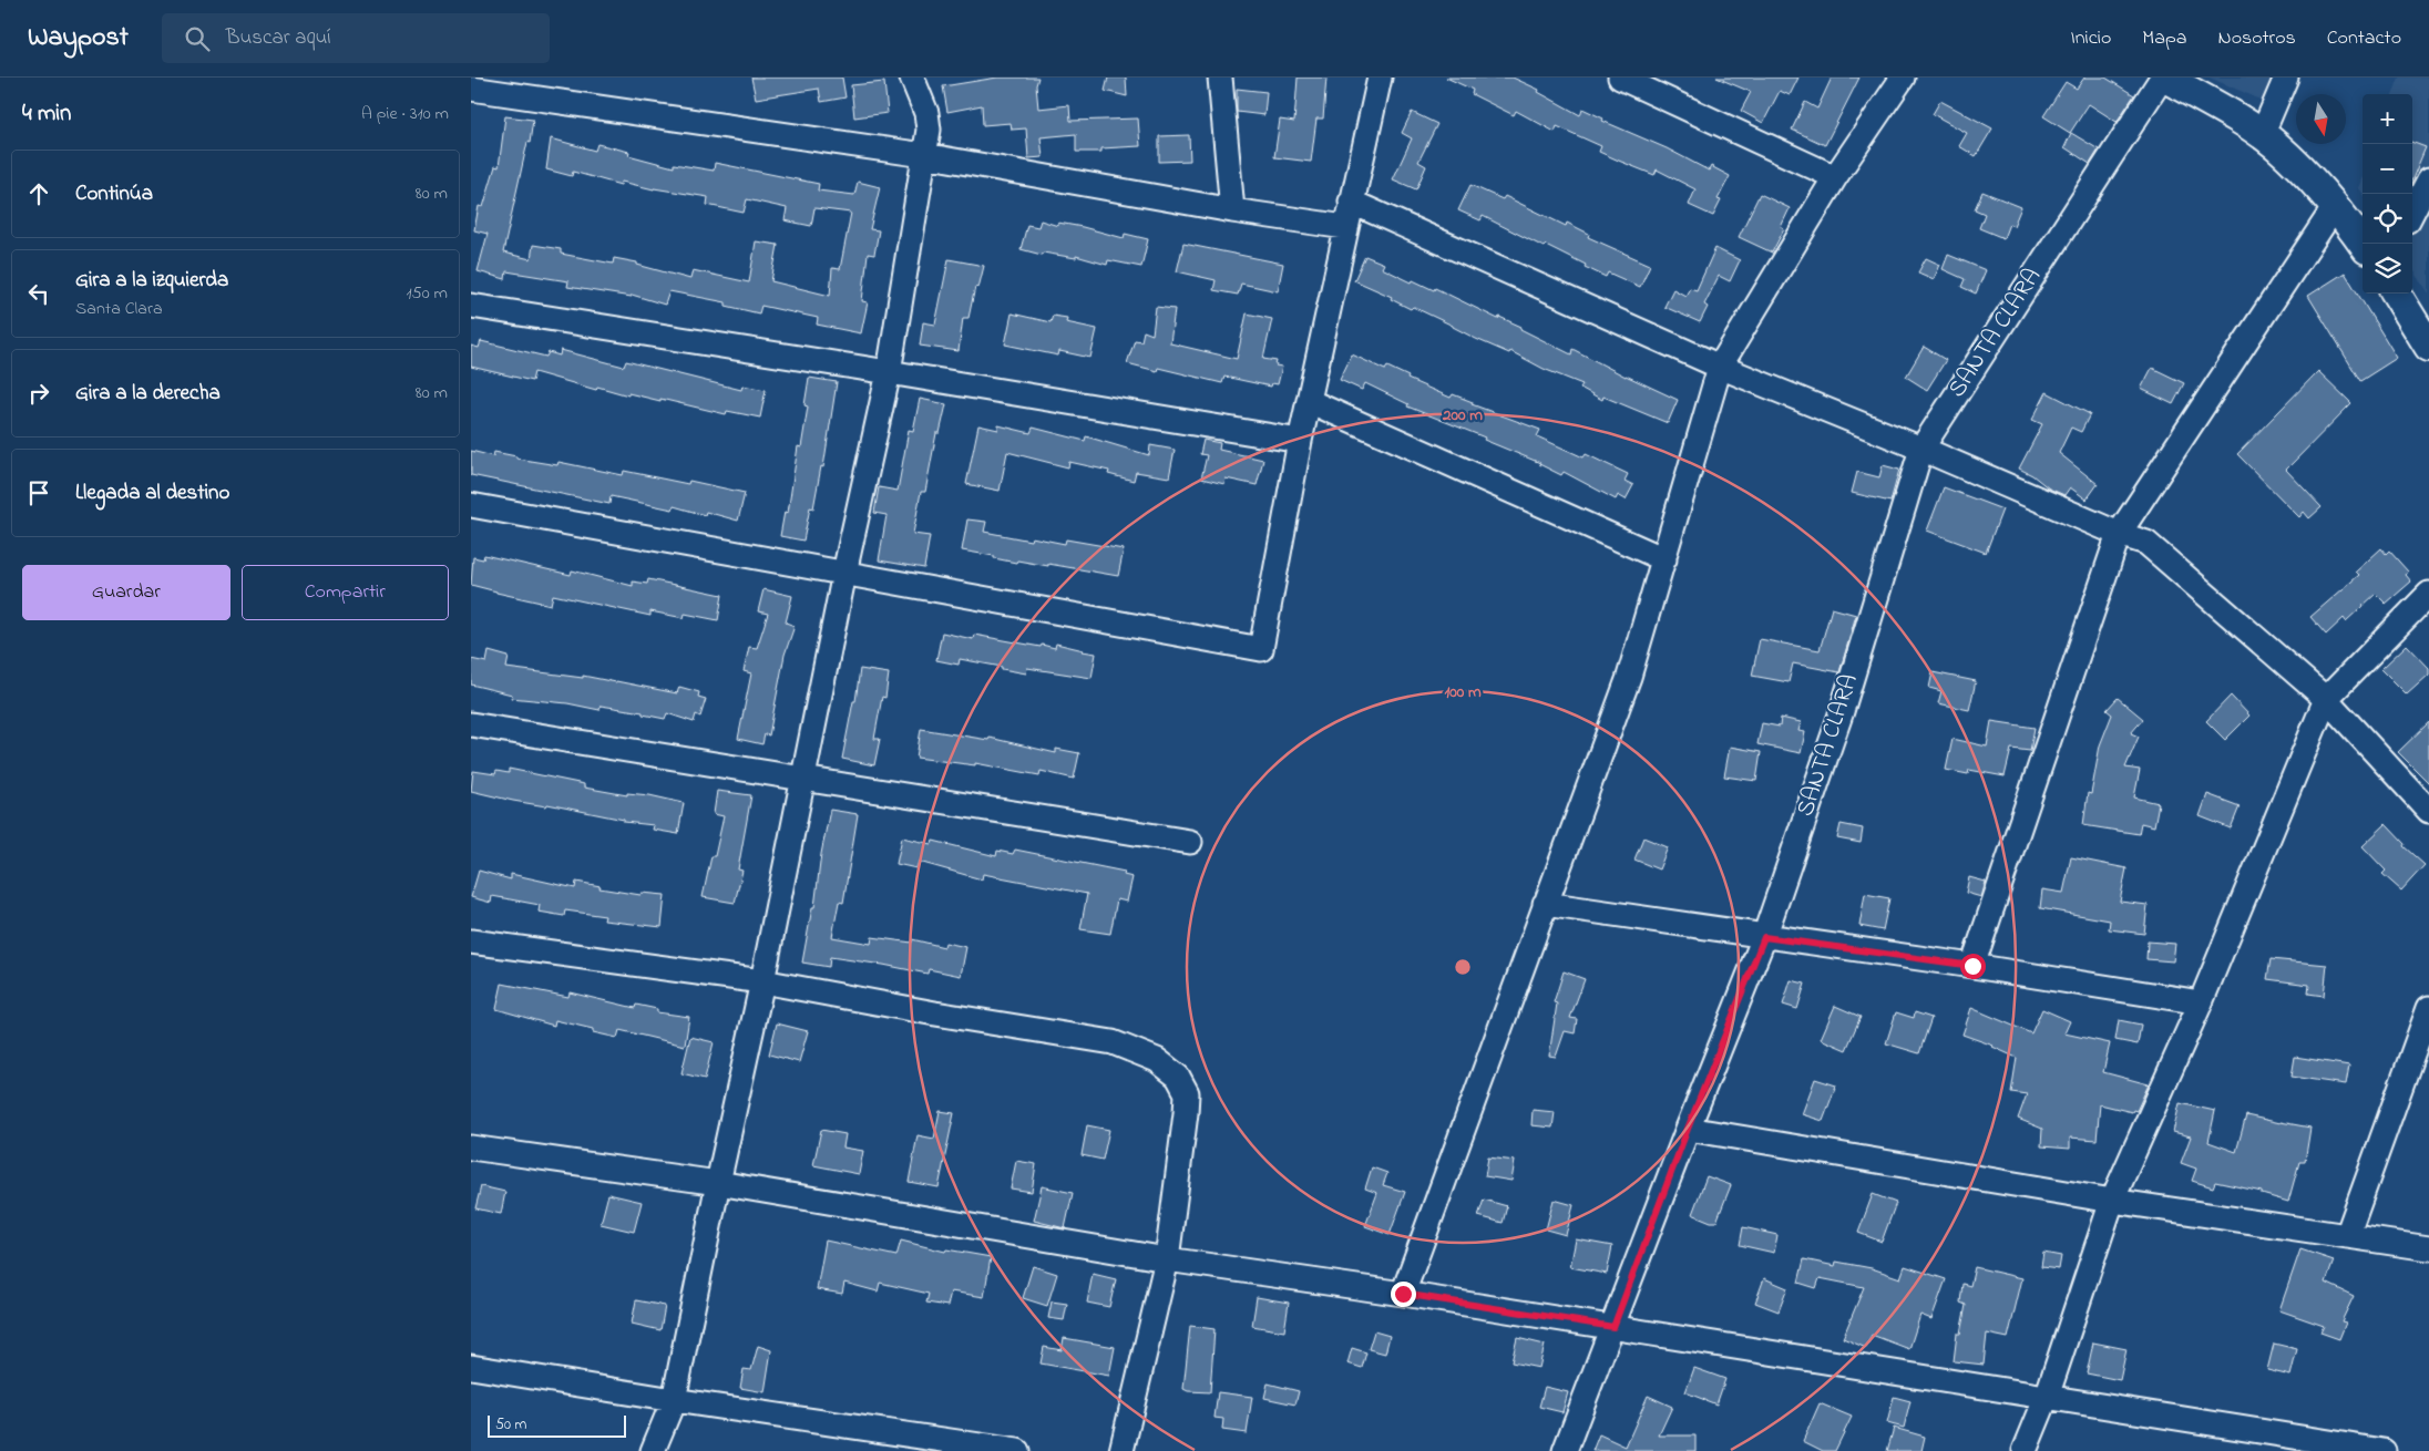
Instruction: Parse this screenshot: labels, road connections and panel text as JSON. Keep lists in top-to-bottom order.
{
  "streets": {
    "street": ["SANTA CLARA"]
  },
  "scale_bar": "50 m",
  "north": "bottom",
  "page": {
    "header": "Waypost",
    "search": "Buscar aquí",
    "nav": [
      "Inicio",
      "Mapa",
      "Nosotros",
      "Contacto"
    ],
    "heading": ["4 min", "A pie · 310 m"],
    "map_buttons": ["+", "−"],
    "list": [
      ["Continúa", "80 m"],
      ["Gira a la izquierda", "Santa Clara", "150 m"],
      ["Gira a la derecha", "80 m"],
      "Llegada al destino"
    ],
    "buttons": ["Guardar", "Compartir"],
    "scale": "50 m"
  },
  "rings": ["200 m", "100 m"]
}
